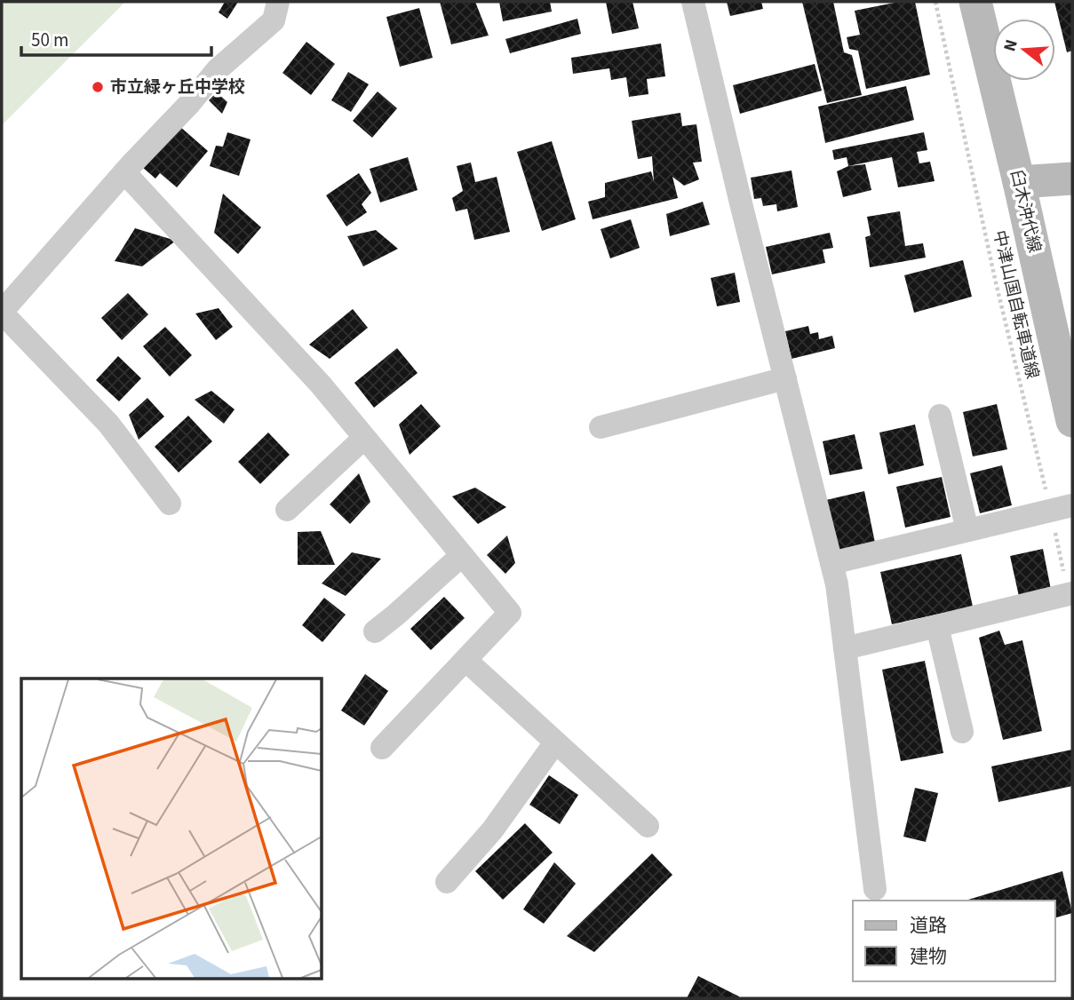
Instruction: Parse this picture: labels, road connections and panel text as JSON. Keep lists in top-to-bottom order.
{
  "streets": {
    "main road": ["臼木沖代線"],
    "path": ["中津山国自転車道線"]
  },
  "places": ["市立緑ヶ丘中学校"],
  "legend": ["道路", "建物"],
  "scale_bar": "50 m",
  "north": "left"
}
